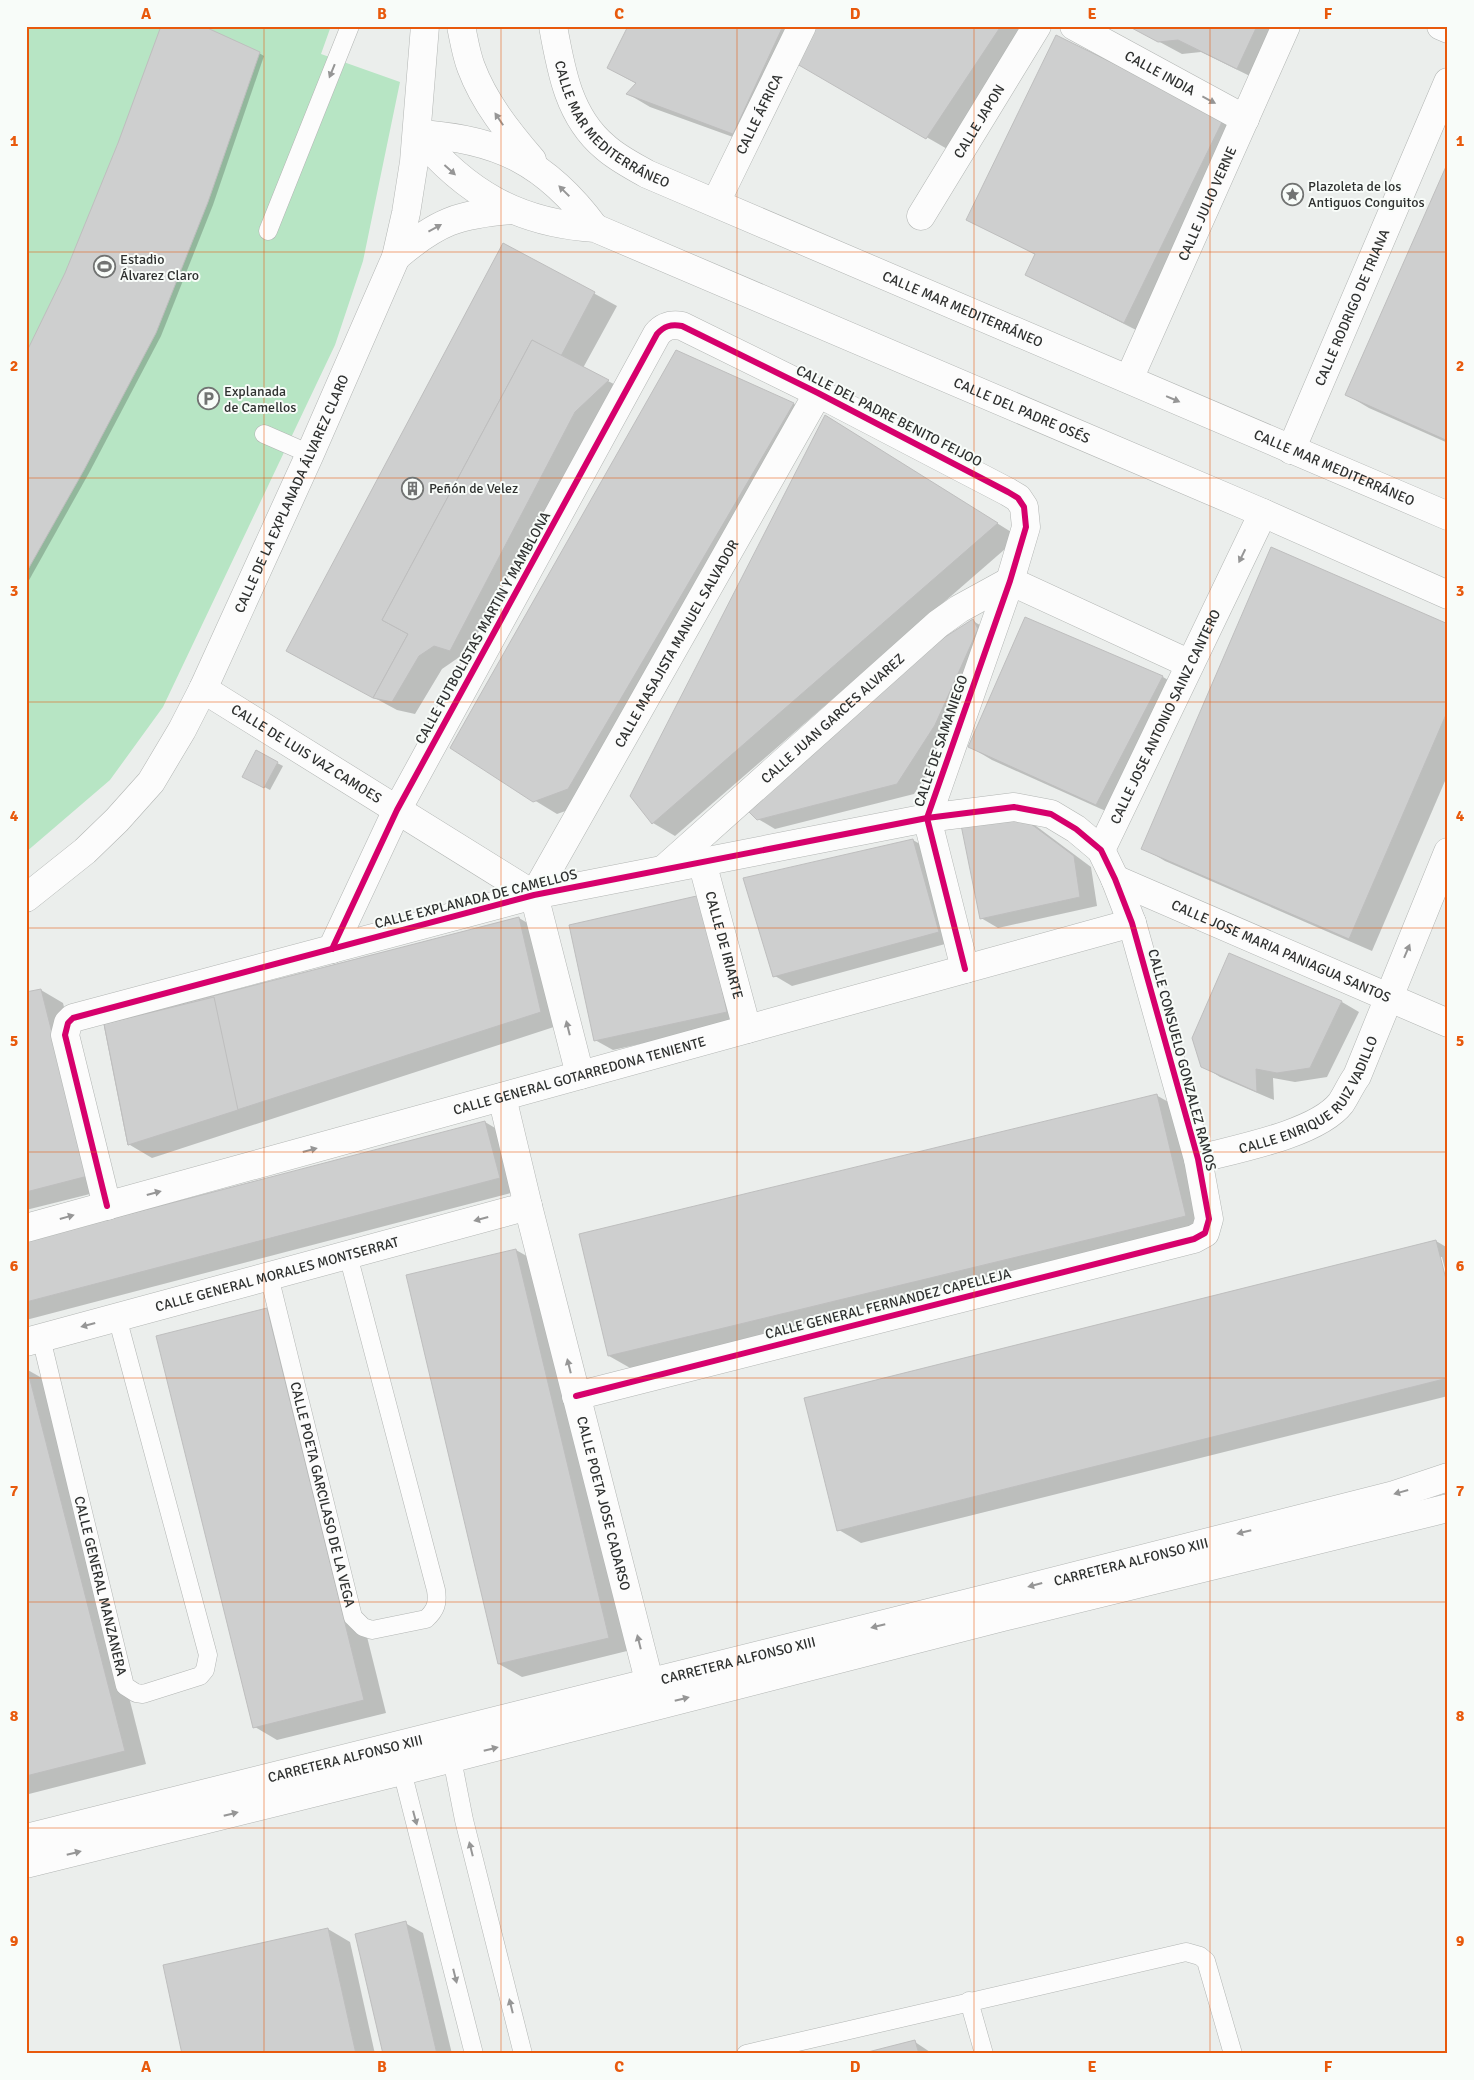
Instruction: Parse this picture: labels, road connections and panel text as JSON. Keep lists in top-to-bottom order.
{
  "streets": {
    "street": [
      "CALLE INDIA",
      "CALLE ÁFRICA",
      "CALLE MAR MEDITERRÁNEO",
      "CALLE JAPON",
      "CALLE JULIO VERNE",
      "CALLE RODRIGO DE TRIANA",
      "CALLE DEL PADRE OSÉS",
      "CALLE DEL PADRE BENITO FEIJOO",
      "CALLE DE LA EXPLANADA ÁLVAREZ CLARO",
      "CALLE FUTBOLISTAS MARTIN Y MAMBLONA",
      "CALLE MASAJISTA MANUEL SALVADOR",
      "CALLE JOSE ANTONIO SAINZ CANTERO",
      "CALLE JUAN GARCES ALVAREZ",
      "CALLE DE SAMANIEGO",
      "CALLE DE LUIS VAZ CAMOES",
      "CALLE EXPLANADA DE CAMELLOS",
      "CALLE DE IRIARTE",
      "CALLE JOSE MARIA PANIAGUA SANTOS",
      "CALLE CONSUELO GONZALEZ RAMOS",
      "CALLE GENERAL GOTARREDONA TENIENTE",
      "CALLE ENRIQUE RUIZ VADILLO",
      "CALLE GENERAL MORALES MONTSERRAT",
      "CALLE GENERAL FERNANDEZ CAPELLEJA",
      "CALLE POETA JOSE CADARSO",
      "CARRETERA ALFONSO XIII"
    ],
    "lane": ["CALLE POETA GARCILASO DE LA VEGA", "CALLE GENERAL MANZANERA"]
  },
  "crossings": [
    ["CALLE INDIA", "CALLE JULIO VERNE"],
    ["CALLE ÁFRICA", "CALLE MAR MEDITERRÁNEO"],
    ["CALLE MAR MEDITERRÁNEO", "CALLE JULIO VERNE"],
    ["CALLE MAR MEDITERRÁNEO", "CALLE RODRIGO DE TRIANA"],
    ["CALLE DEL PADRE OSÉS", "CALLE DE LA EXPLANADA ÁLVAREZ CLARO"],
    ["CALLE DEL PADRE OSÉS", "CALLE JOSE ANTONIO SAINZ CANTERO"],
    ["CALLE DEL PADRE BENITO FEIJOO", "CALLE FUTBOLISTAS MARTIN Y MAMBLONA"],
    ["CALLE DEL PADRE BENITO FEIJOO", "CALLE MASAJISTA MANUEL SALVADOR"],
    ["CALLE DEL PADRE BENITO FEIJOO", "CALLE JUAN GARCES ALVAREZ"],
    ["CALLE DEL PADRE BENITO FEIJOO", "CALLE DE SAMANIEGO"],
    ["CALLE DE LA EXPLANADA ÁLVAREZ CLARO", "CALLE DE LUIS VAZ CAMOES"],
    ["CALLE FUTBOLISTAS MARTIN Y MAMBLONA", "CALLE DE LUIS VAZ CAMOES"],
    ["CALLE FUTBOLISTAS MARTIN Y MAMBLONA", "CALLE EXPLANADA DE CAMELLOS"],
    ["CALLE MASAJISTA MANUEL SALVADOR", "CALLE DE LUIS VAZ CAMOES"],
    ["CALLE MASAJISTA MANUEL SALVADOR", "CALLE EXPLANADA DE CAMELLOS"],
    ["CALLE JOSE ANTONIO SAINZ CANTERO", "CALLE EXPLANADA DE CAMELLOS"],
    ["CALLE JUAN GARCES ALVAREZ", "CALLE DE SAMANIEGO"],
    ["CALLE JUAN GARCES ALVAREZ", "CALLE EXPLANADA DE CAMELLOS"],
    ["CALLE DE SAMANIEGO", "CALLE EXPLANADA DE CAMELLOS"],
    ["CALLE DE SAMANIEGO", "CALLE GENERAL GOTARREDONA TENIENTE"],
    ["CALLE DE LUIS VAZ CAMOES", "CALLE EXPLANADA DE CAMELLOS"],
    ["CALLE EXPLANADA DE CAMELLOS", "CALLE DE IRIARTE"],
    ["CALLE EXPLANADA DE CAMELLOS", "CALLE GENERAL GOTARREDONA TENIENTE"],
    ["CALLE DE IRIARTE", "CALLE GENERAL GOTARREDONA TENIENTE"],
    ["CALLE JOSE MARIA PANIAGUA SANTOS", "CALLE ENRIQUE RUIZ VADILLO"],
    ["CALLE CONSUELO GONZALEZ RAMOS", "CALLE GENERAL GOTARREDONA TENIENTE"],
    ["CALLE CONSUELO GONZALEZ RAMOS", "CALLE ENRIQUE RUIZ VADILLO"],
    ["CALLE CONSUELO GONZALEZ RAMOS", "CALLE GENERAL FERNANDEZ CAPELLEJA"],
    ["CALLE GENERAL GOTARREDONA TENIENTE", "CALLE POETA JOSE CADARSO"],
    ["CALLE GENERAL MORALES MONTSERRAT", "CALLE POETA GARCILASO DE LA VEGA"],
    ["CALLE GENERAL MORALES MONTSERRAT", "CALLE POETA JOSE CADARSO"],
    ["CALLE GENERAL MORALES MONTSERRAT", "CALLE GENERAL MANZANERA"],
    ["CALLE GENERAL FERNANDEZ CAPELLEJA", "CALLE POETA JOSE CADARSO"],
    ["CALLE POETA JOSE CADARSO", "CARRETERA ALFONSO XIII"]
  ],
  "one_way": [
    "CALLE INDIA",
    "CALLE JOSE ANTONIO SAINZ CANTERO",
    "CALLE GENERAL GOTARREDONA TENIENTE",
    "CALLE ENRIQUE RUIZ VADILLO",
    "CALLE GENERAL MORALES MONTSERRAT",
    "CALLE POETA JOSE CADARSO"
  ],
  "places": {
    "place": ["Plazoleta de los Antiguos Conguitos"],
    "sports": ["Estadio Álvarez Claro"],
    "parking": ["Explanada de Camellos"],
    "building": ["Peñón de Velez"]
  },
  "grid": {
    "columns": [
      "A",
      "B",
      "C",
      "D",
      "E",
      "F"
    ],
    "rows": [
      "1",
      "2",
      "3",
      "4",
      "5",
      "6",
      "7",
      "8",
      "9"
    ]
  }
}
